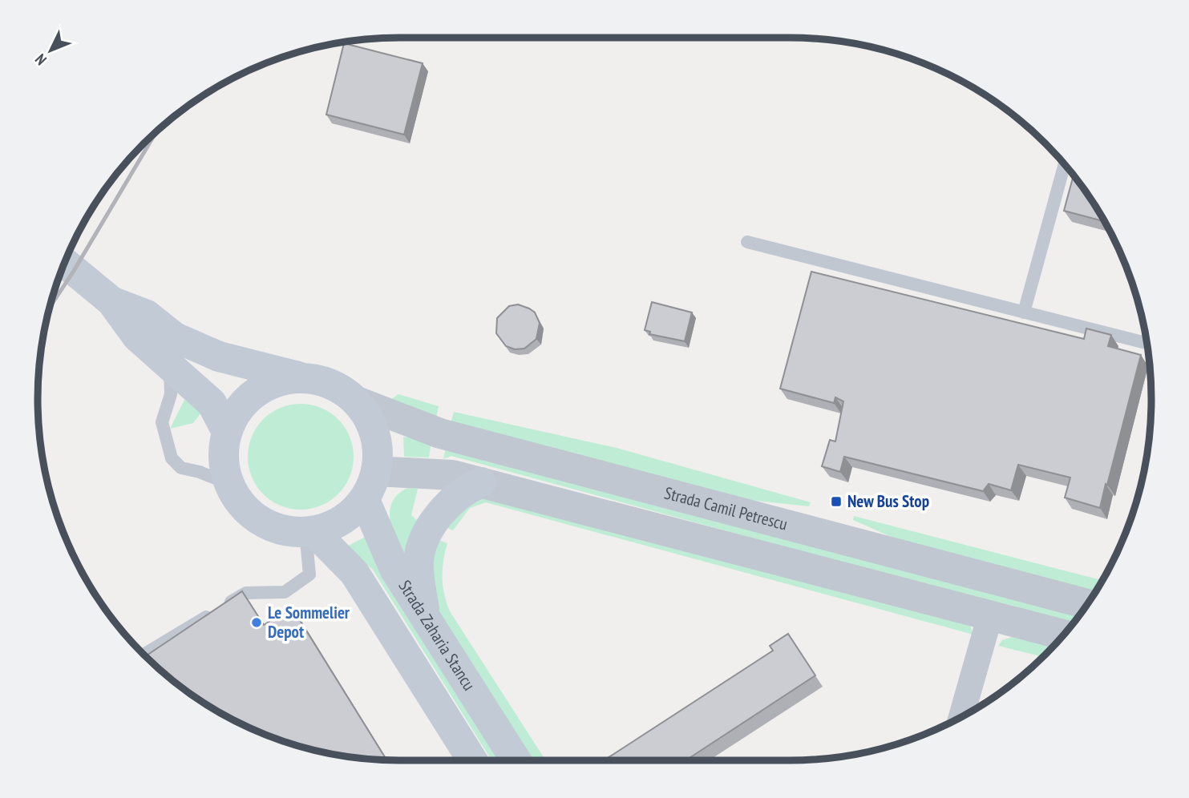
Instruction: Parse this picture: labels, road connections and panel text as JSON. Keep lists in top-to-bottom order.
{
  "streets": {
    "main road": ["Strada Zaharia Stancu"],
    "street": ["Strada Camil Petrescu"]
  },
  "crossings": [
    ["Strada Camil Petrescu", "Strada Zaharia Stancu"]
  ],
  "places": {
    "transit": ["New Bus Stop"],
    "other": ["Le Sommelier Depot"]
  },
  "north": "bottom left"
}
